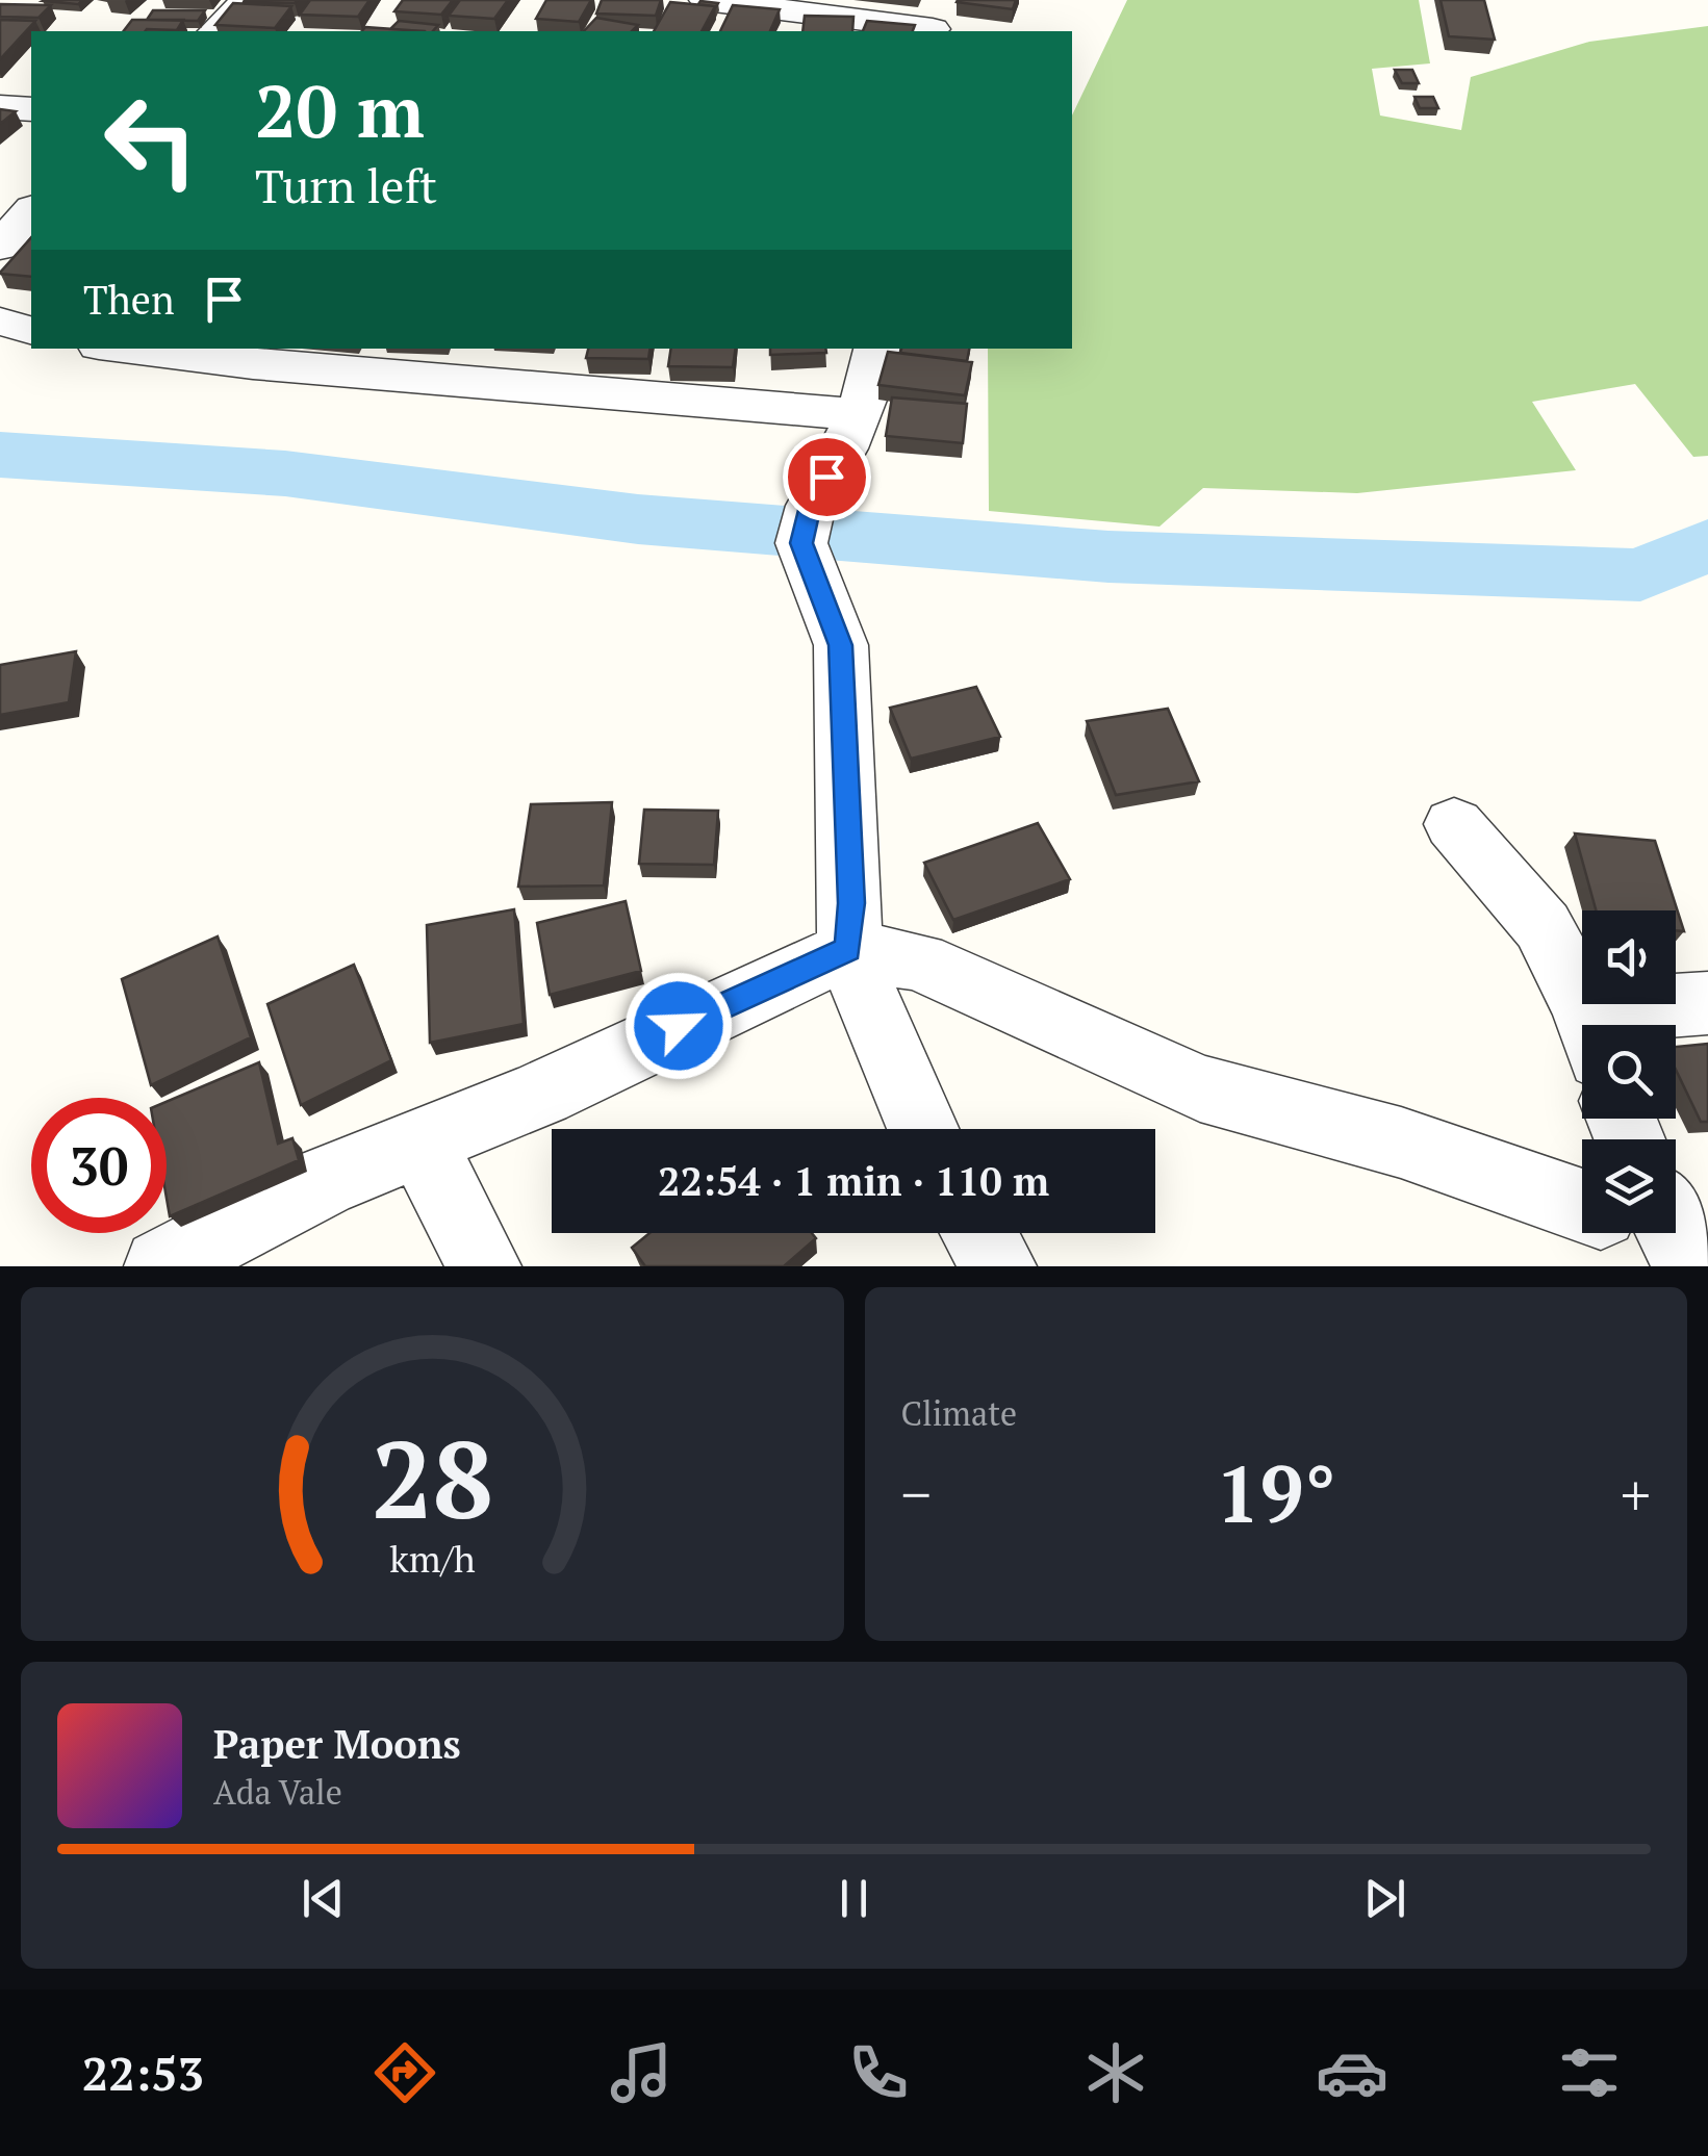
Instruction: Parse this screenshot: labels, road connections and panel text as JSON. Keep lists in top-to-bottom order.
{
  "page": {
    "turn": ["20 m", "Turn left"],
    "then": "Then",
    "limit": "30",
    "trip": "22:54 · 1 min · 110 m",
    "tile": "Climate",
    "heat": ["−", "19°", "+"],
    "song": ["Paper Moons", "Ada Vale"],
    "tabs": "22:53",
    "gauge": ["28", "km/h"]
  }
}
